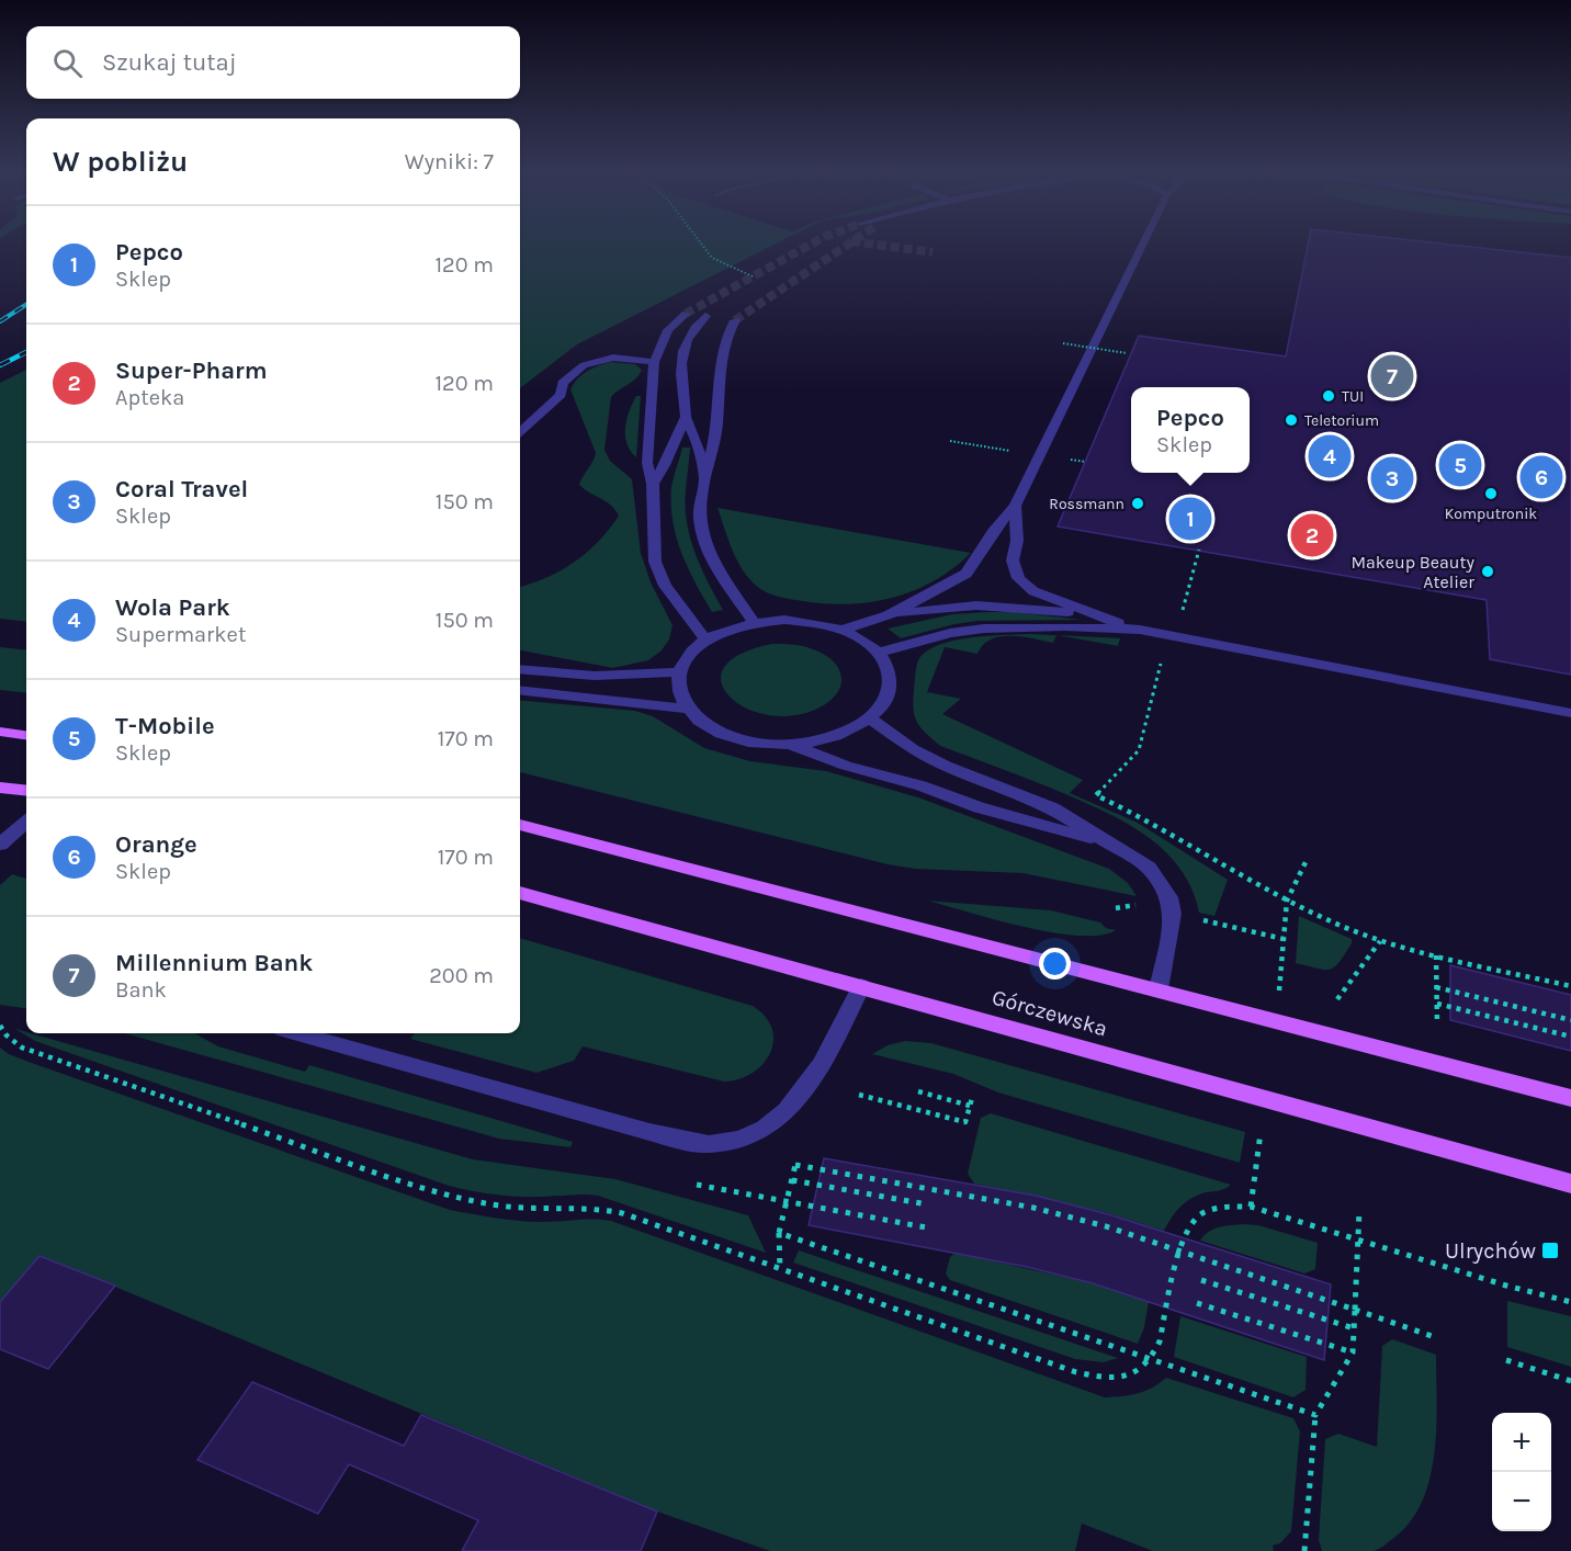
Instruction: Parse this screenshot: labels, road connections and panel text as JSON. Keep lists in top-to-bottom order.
{
  "streets": {
    "main road": ["Górczewska"]
  },
  "places": {
    "other": [
      "TUI",
      "Teletorium",
      "Komputronik",
      "Rossmann",
      "Makeup Beauty Atelier"
    ],
    "transit": ["Ulrychów"]
  },
  "page": {
    "search": "Szukaj tutaj",
    "heading": ["W pobliżu", "Wyniki: 7"],
    "list": [
      {
        "mark": "1",
        "name": "Pepco",
        "note": "Sklep",
        "value": "120 m"
      },
      {
        "mark": "2",
        "name": "Super-Pharm",
        "note": "Apteka",
        "value": "120 m"
      },
      {
        "mark": "3",
        "name": "Coral Travel",
        "note": "Sklep",
        "value": "150 m"
      },
      {
        "mark": "4",
        "name": "Wola Park",
        "note": "Supermarket",
        "value": "150 m"
      },
      {
        "mark": "5",
        "name": "T-Mobile",
        "note": "Sklep",
        "value": "170 m"
      },
      {
        "mark": "6",
        "name": "Orange",
        "note": "Sklep",
        "value": "170 m"
      },
      {
        "mark": "7",
        "name": "Millennium Bank",
        "note": "Bank",
        "value": "200 m"
      }
    ],
    "pins": [
      "7",
      "4",
      "5",
      "6",
      "3",
      "1",
      "2"
    ],
    "popup": ["Pepco", "Sklep"],
    "map_buttons": ["+", "−"]
  }
}
